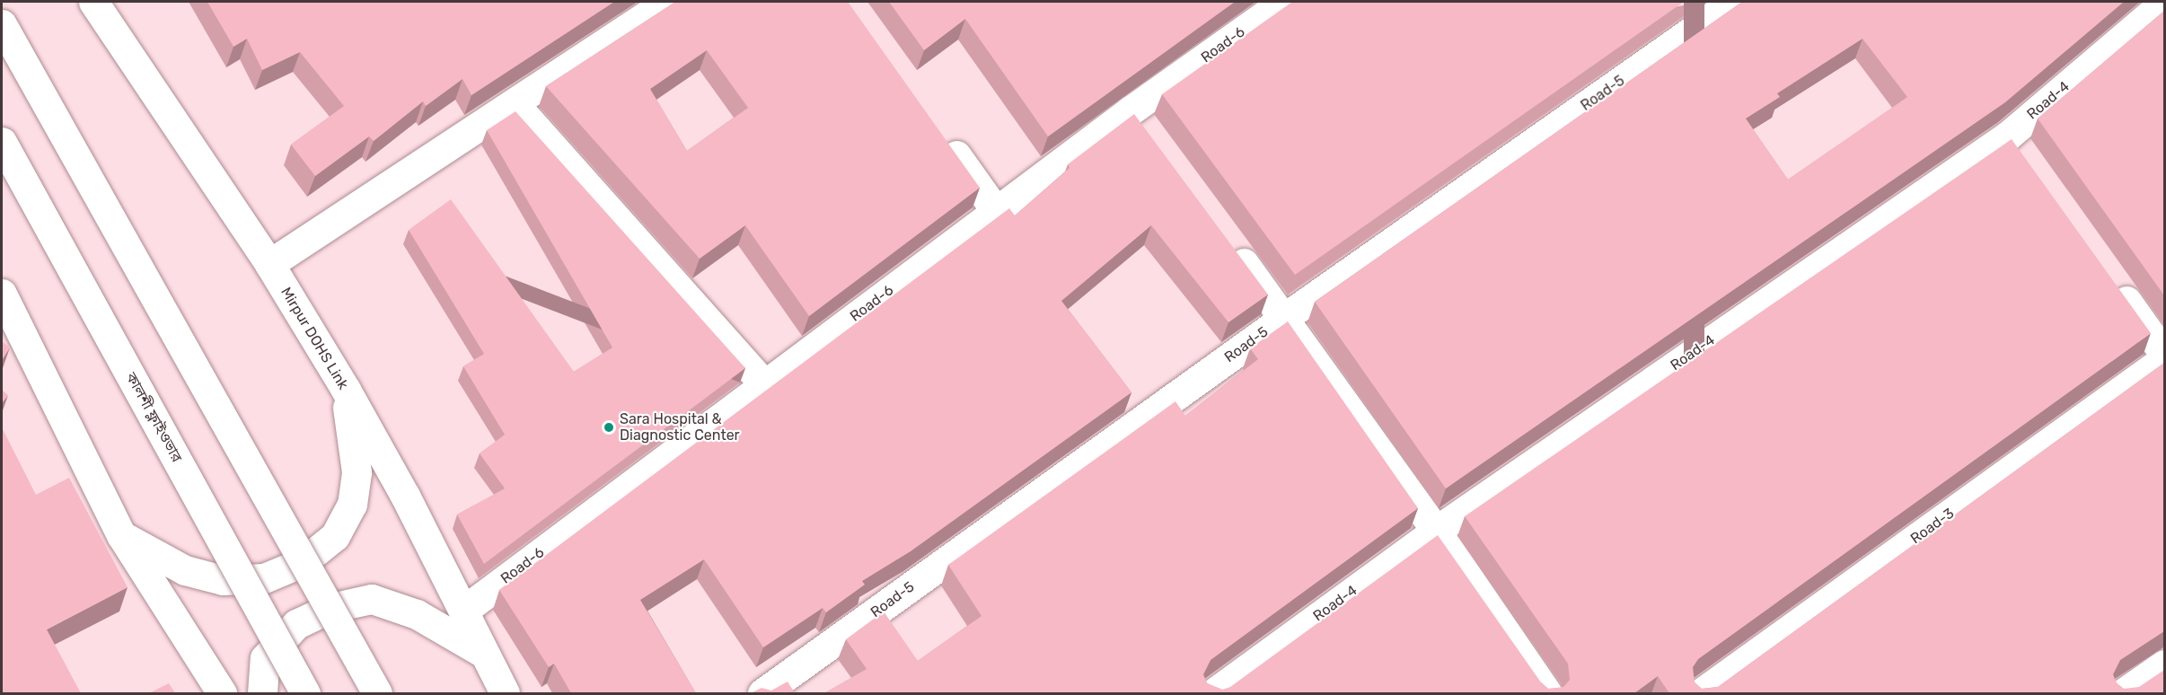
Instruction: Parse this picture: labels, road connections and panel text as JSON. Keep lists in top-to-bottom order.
{
  "streets": {
    "street": [
      "Road-6",
      "Road-5",
      "Road-4",
      "Mirpur DOHS Link",
      "কালশী ফ্লাইওভার",
      "Road-3"
    ]
  },
  "crossings": [
    ["Road-6", "Mirpur DOHS Link"]
  ],
  "places": ["Sara Hospital & Diagnostic Center"]
}
